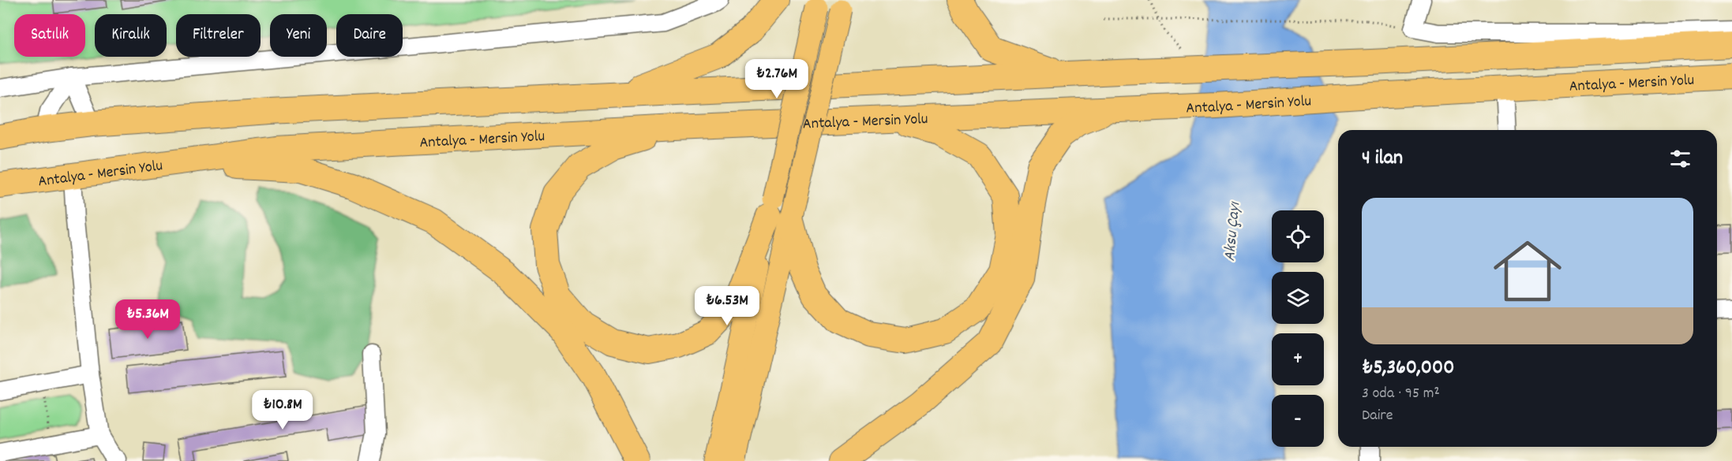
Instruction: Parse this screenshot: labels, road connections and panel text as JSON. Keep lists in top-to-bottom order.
{
  "streets": {
    "highway": ["Antalya - Mersin Yolu"]
  },
  "water": ["Aksu Çayı"],
  "page": {
    "chip": [
      "Satılık",
      "Kiralık",
      "Filtreler",
      "Yeni",
      "Daire"
    ],
    "price": [
      "₺2.76M",
      "₺6.53M",
      "₺5.36M",
      "₺10.8M"
    ],
    "heading": "4 ilan",
    "list": [
      {
        "name": "₺5,360,000",
        "note": "3 oda · 95 m² · Daire"
      }
    ],
    "map_buttons": ["+", "−"]
  }
}
